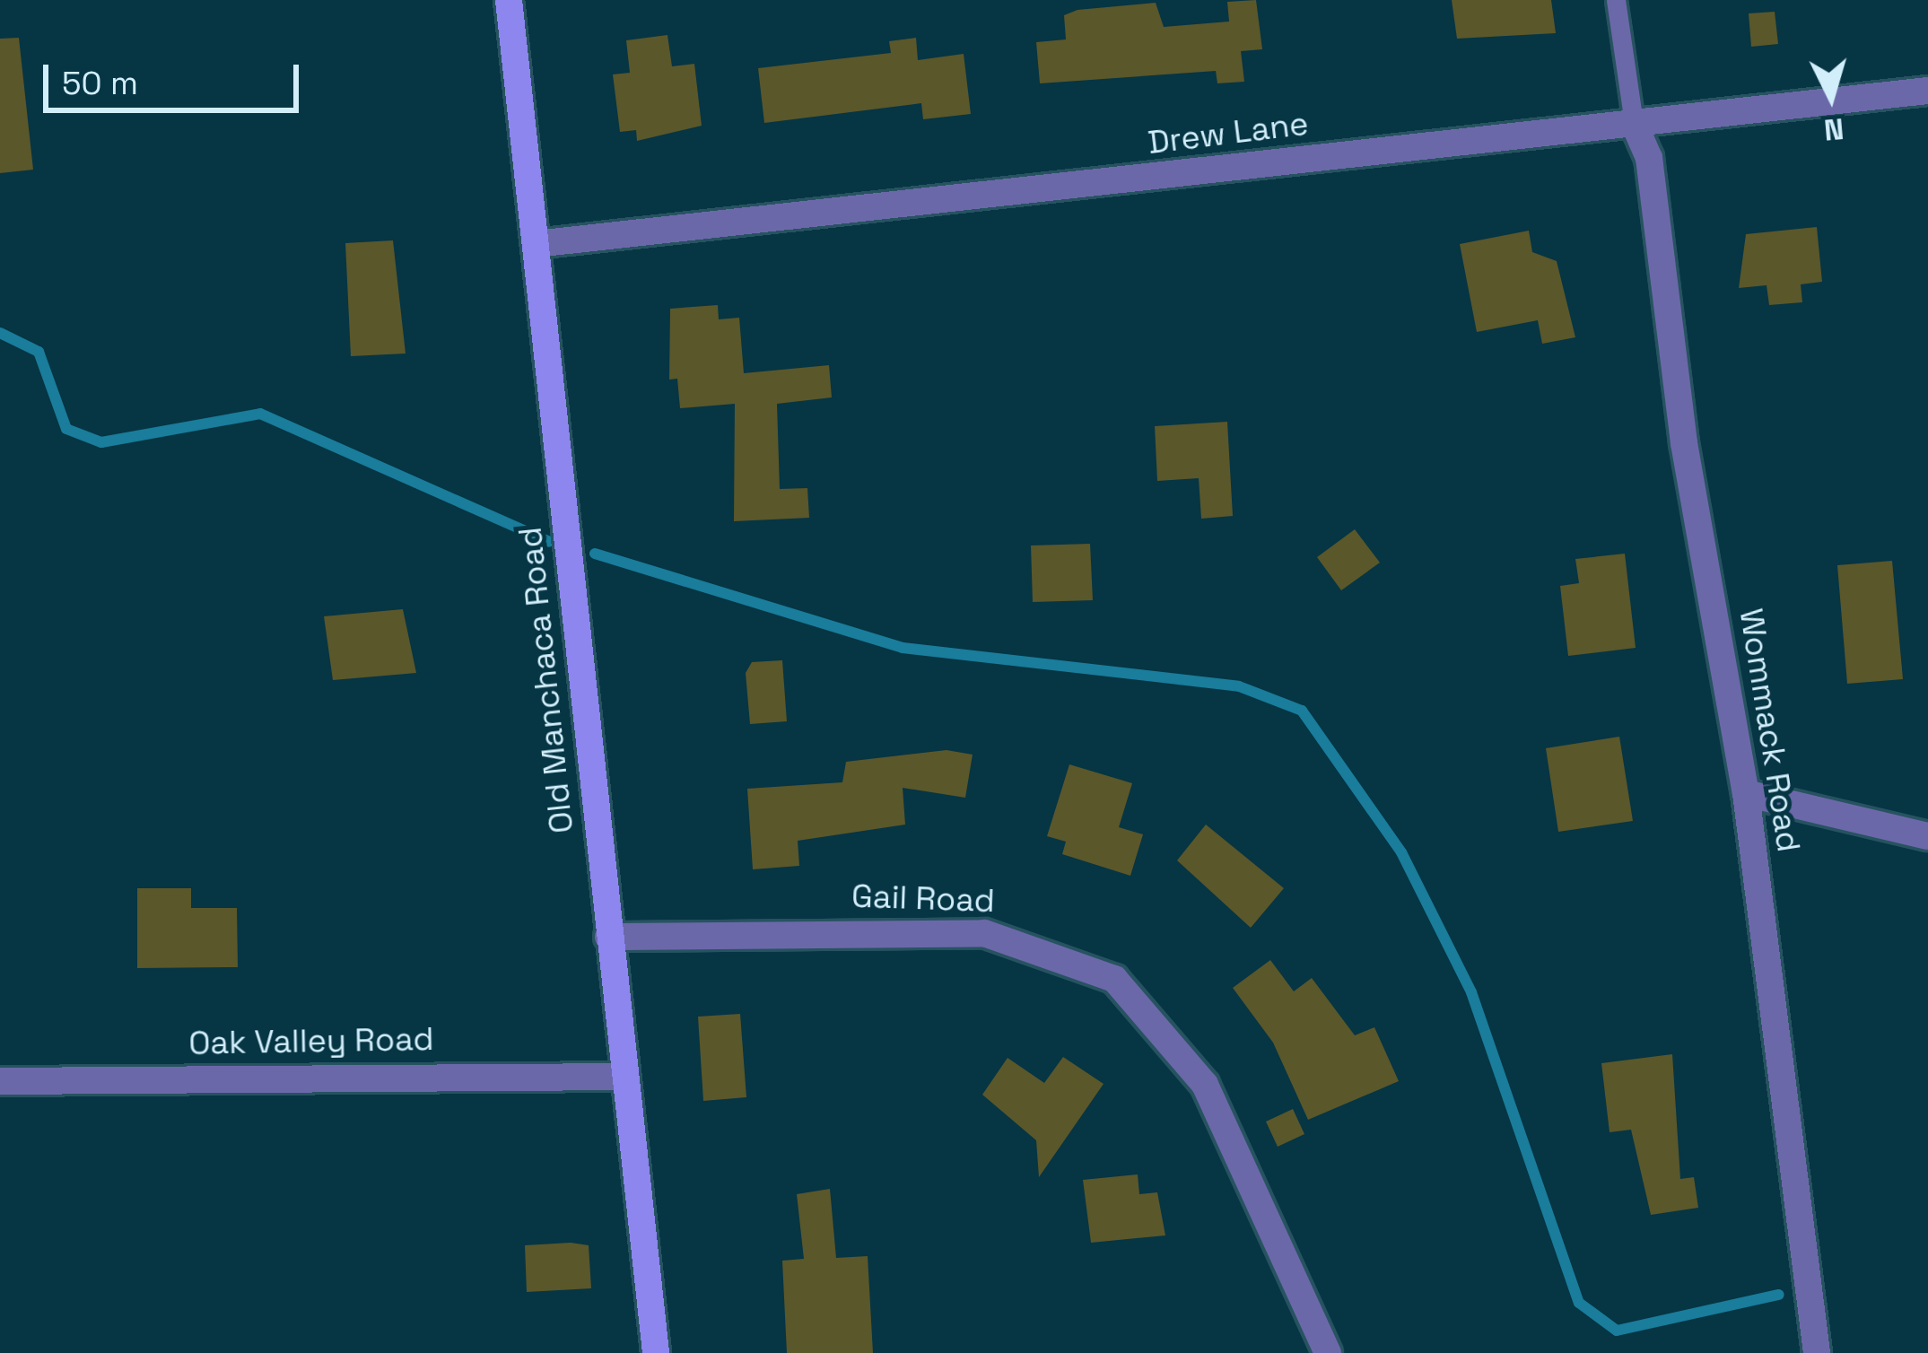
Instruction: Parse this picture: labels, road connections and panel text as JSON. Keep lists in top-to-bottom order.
{
  "streets": {
    "street": [
      "Drew Lane",
      "Old Manchaca Road",
      "Wommack Road",
      "Gail Road",
      "Oak Valley Road"
    ]
  },
  "crossings": [
    ["Drew Lane", "Old Manchaca Road"],
    ["Drew Lane", "Wommack Road"],
    ["Old Manchaca Road", "Gail Road"],
    ["Old Manchaca Road", "Oak Valley Road"]
  ],
  "scale_bar": "50 m",
  "north": "bottom"
}
